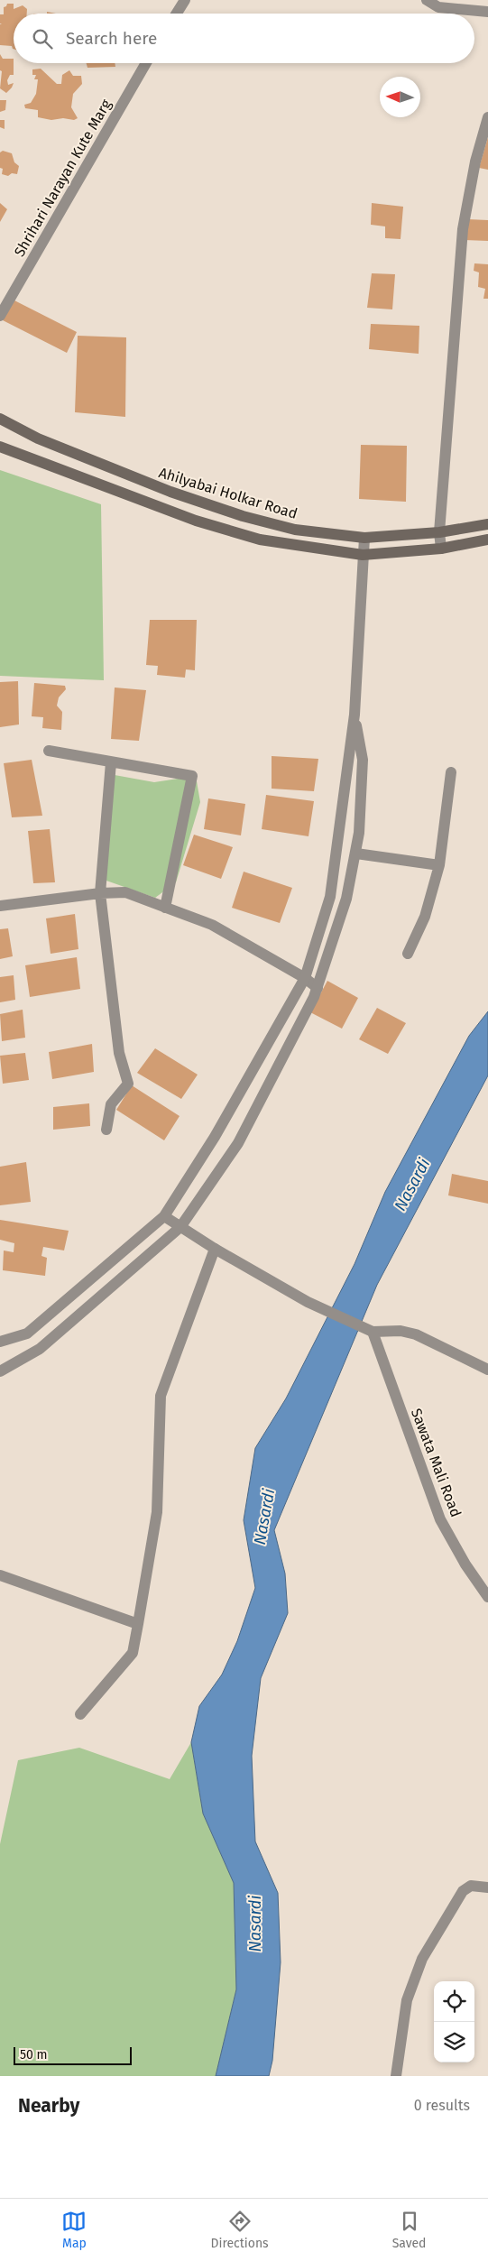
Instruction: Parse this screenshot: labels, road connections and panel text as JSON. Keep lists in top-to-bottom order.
{
  "streets": {
    "main road": ["Ahilyabai Holkar Road"],
    "street": ["Shrihari Narayan Kute Marg", "Sawata Mali Road"]
  },
  "water": ["Nasardi"],
  "scale_bar": "50 m",
  "north": "left",
  "page": {
    "search": "Search here",
    "scale": "50 m",
    "heading": ["Nearby", "0 results"],
    "nav": ["Map", "Directions", "Saved"]
  }
}
